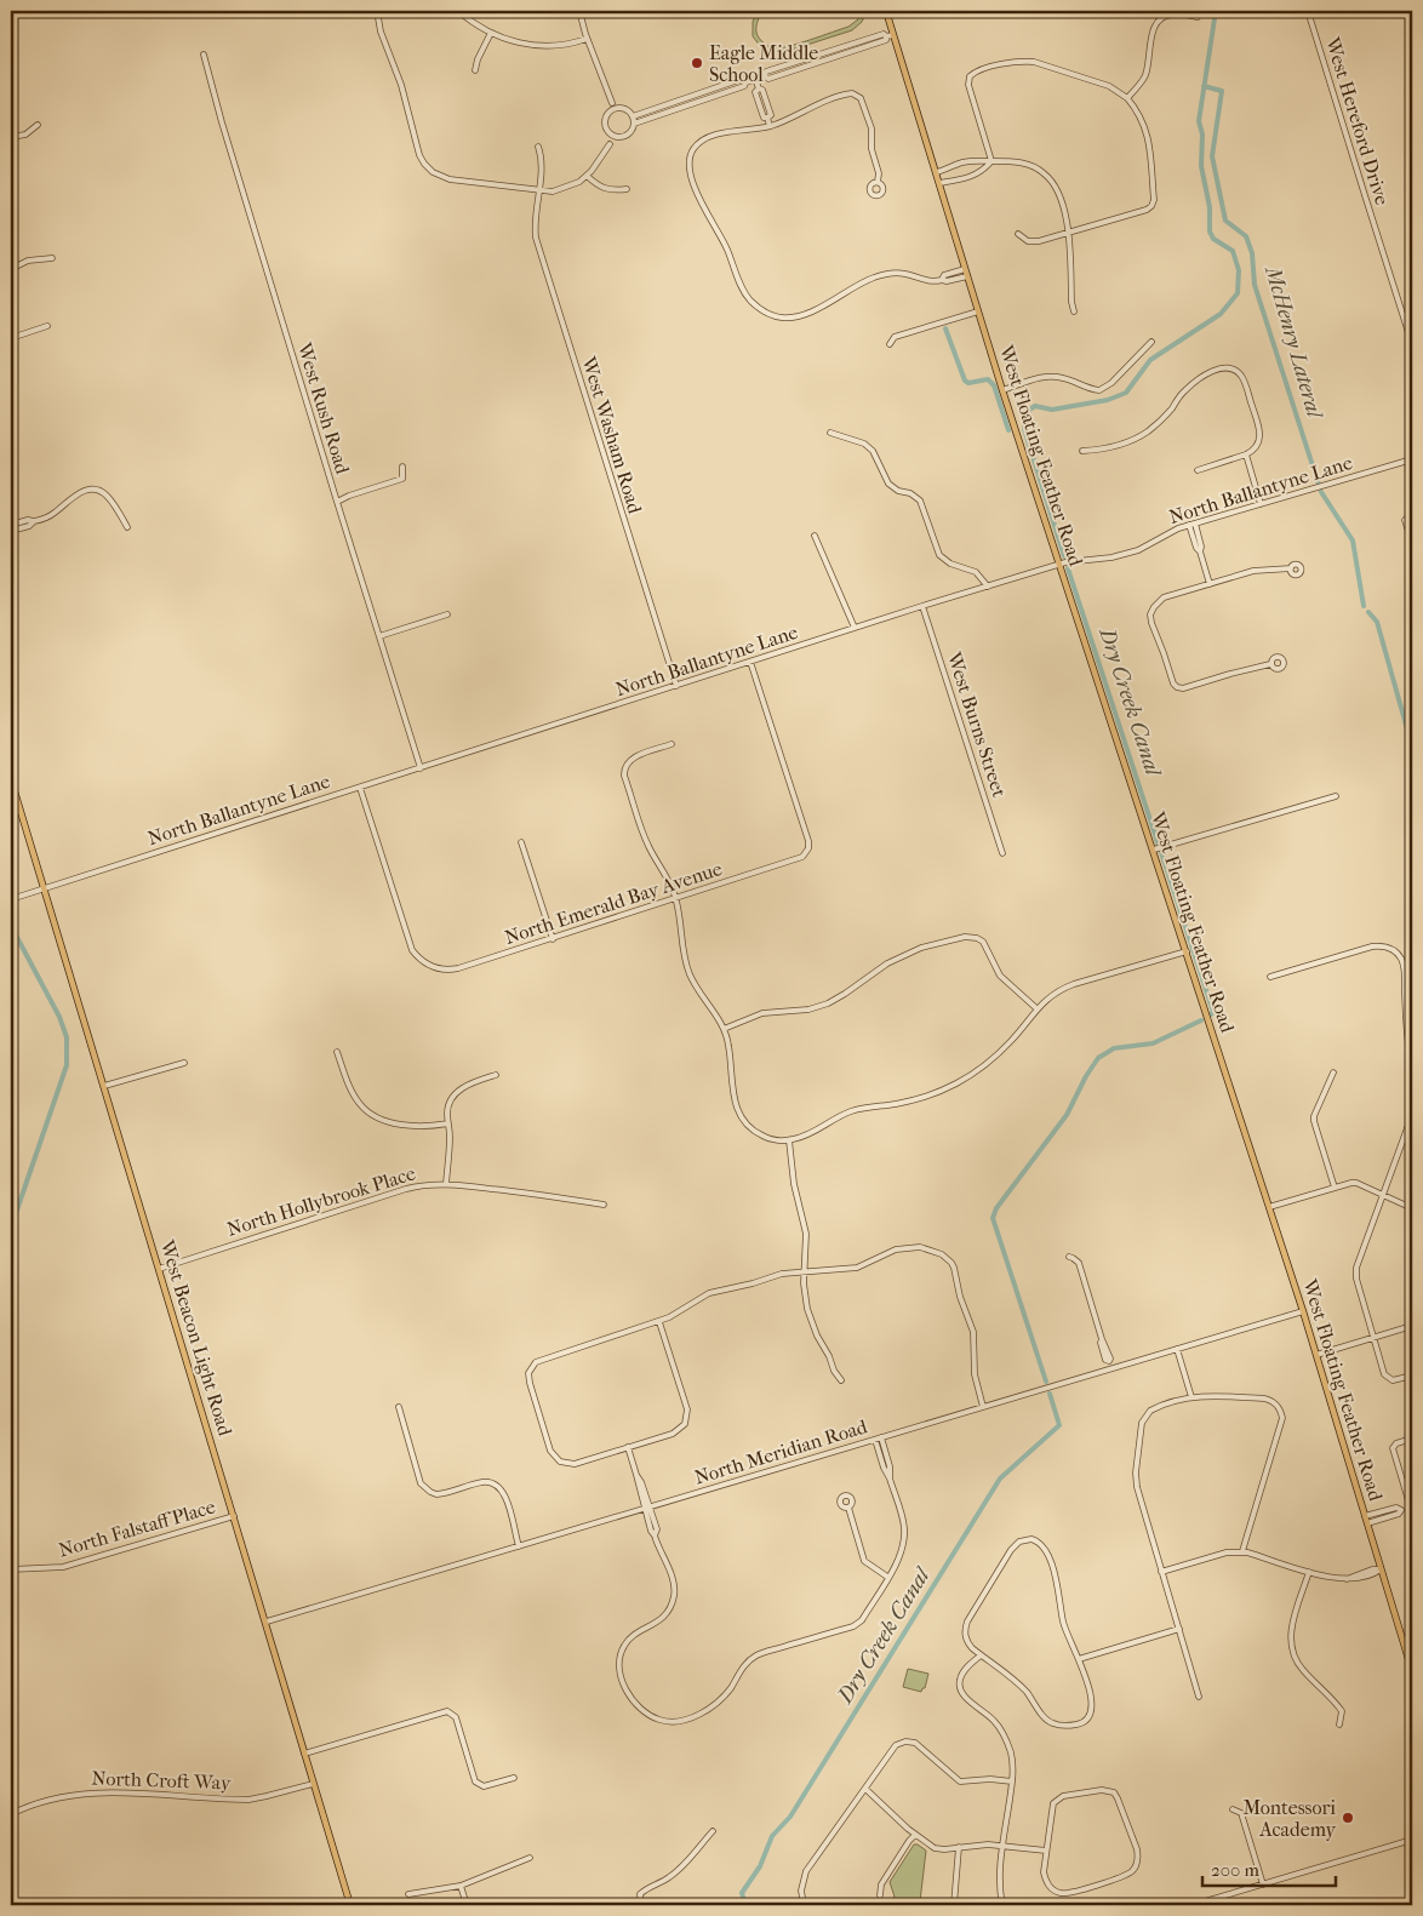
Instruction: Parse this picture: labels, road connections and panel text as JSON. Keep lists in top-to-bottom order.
{
  "streets": {
    "main road": ["West Floating Feather Road", "West Beacon Light Road"],
    "street": [
      "West Hereford Drive",
      "West Rush Road",
      "West Washam Road",
      "North Ballantyne Lane",
      "West Burns Street",
      "North Emerald Bay Avenue",
      "North Hollybrook Place",
      "North Meridian Road",
      "North Falstaff Place",
      "North Croft Way"
    ]
  },
  "crossings": [
    ["West Rush Road", "North Ballantyne Lane"],
    ["West Washam Road", "North Ballantyne Lane"],
    ["West Floating Feather Road", "North Ballantyne Lane"],
    ["West Floating Feather Road", "North Meridian Road"],
    ["North Ballantyne Lane", "West Burns Street"],
    ["North Ballantyne Lane", "North Emerald Bay Avenue"],
    ["North Ballantyne Lane", "West Beacon Light Road"],
    ["North Hollybrook Place", "West Beacon Light Road"],
    ["West Beacon Light Road", "North Meridian Road"],
    ["West Beacon Light Road", "North Falstaff Place"],
    ["West Beacon Light Road", "North Croft Way"]
  ],
  "water": ["McHenry Lateral", "Dry Creek Canal"],
  "places": ["Eagle Middle School", "Montessori Academy"],
  "scale_bar": "200 m"
}
